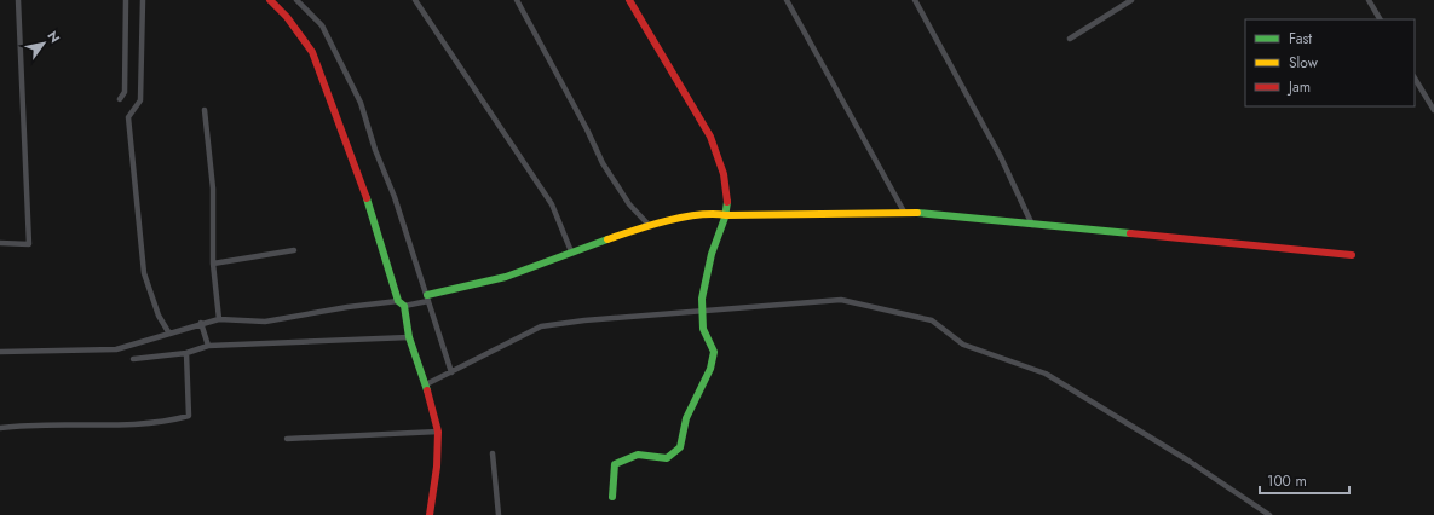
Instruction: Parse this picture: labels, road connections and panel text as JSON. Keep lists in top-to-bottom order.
{
  "legend": ["Fast", "Slow", "Jam"],
  "scale_bar": "100 m",
  "north": "top right"
}
